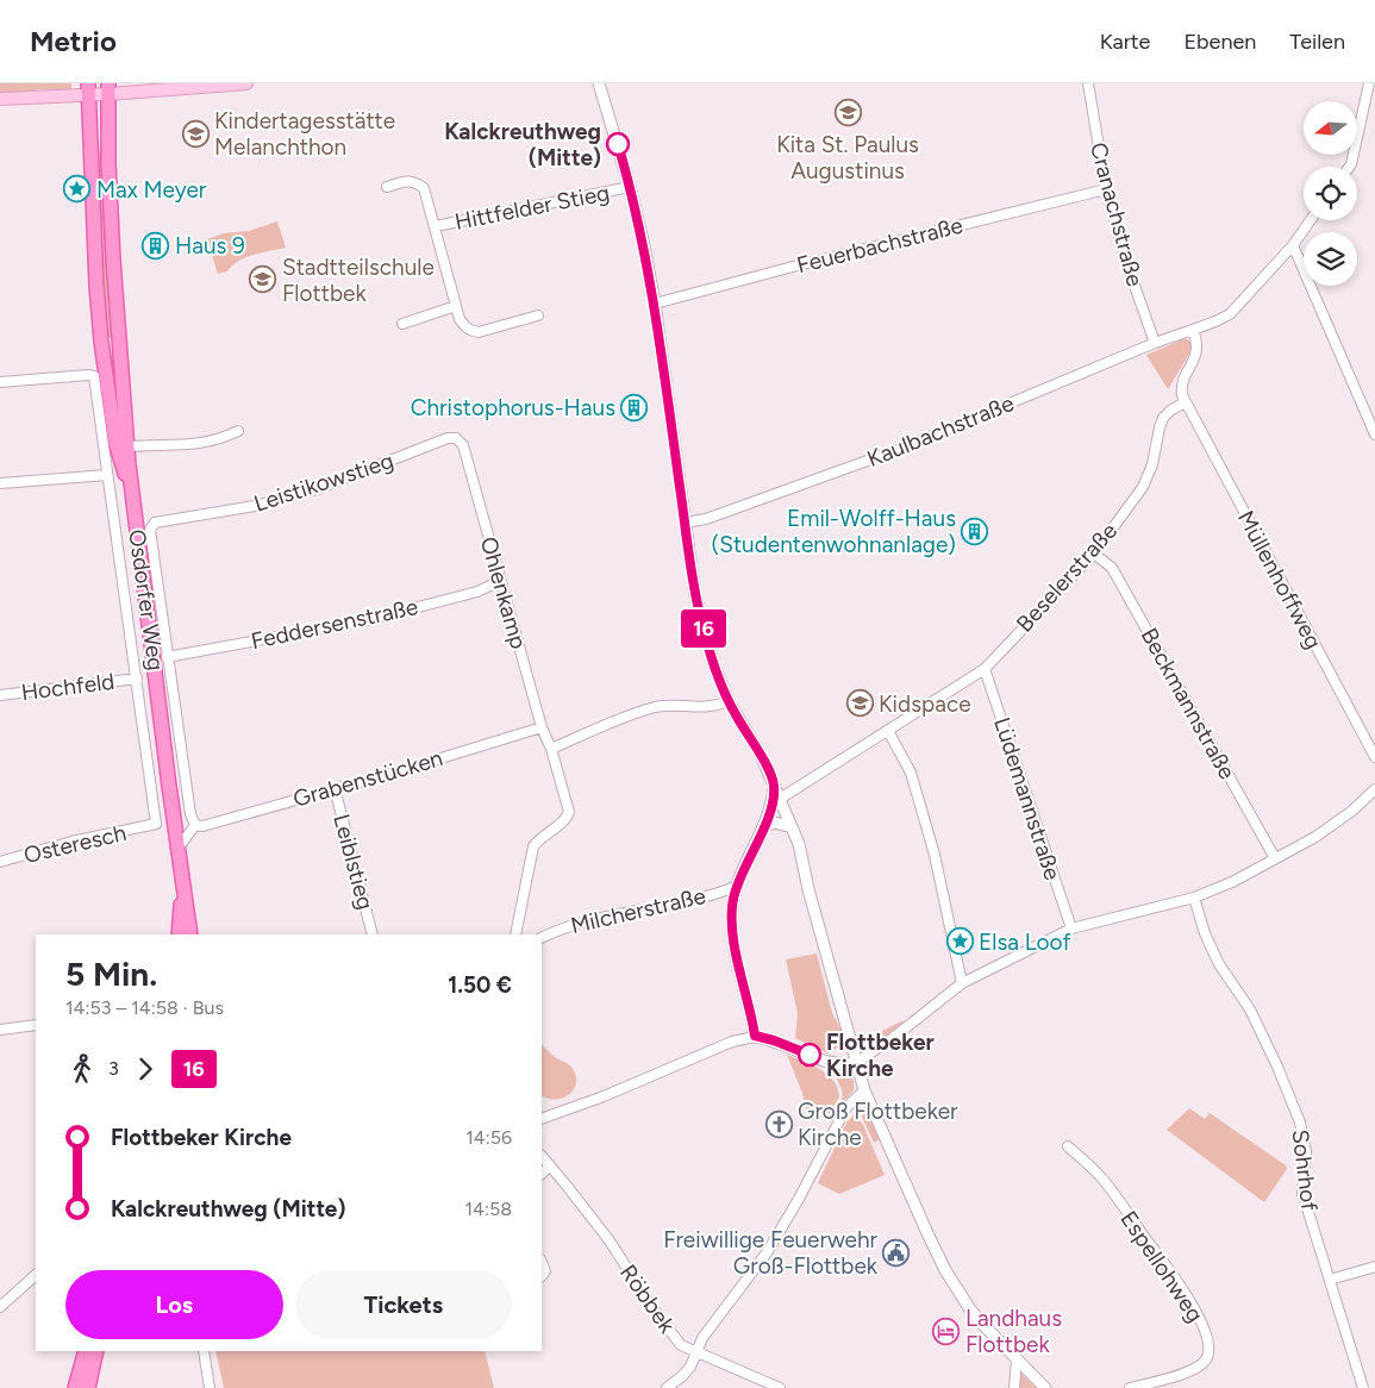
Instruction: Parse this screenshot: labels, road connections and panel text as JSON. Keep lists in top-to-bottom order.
{
  "streets": {
    "main road": ["Osdorfer Weg"],
    "street": [
      "Hittfelder Stieg",
      "Cranachstraße",
      "Feuerbachstraße",
      "Kaulbachstraße",
      "Leistikowstieg",
      "Beselerstraße",
      "Müllenhoffweg",
      "Ohlenkamp",
      "Feddersenstraße",
      "Hochfeld",
      "Beckmannstraße",
      "Grabenstücken",
      "Lüdemannstraße",
      "Osteresch",
      "Leiblstieg",
      "Milcherstraße",
      "Sohrhof",
      "Espellohweg",
      "Röbbek"
    ]
  },
  "crossings": [
    ["Cranachstraße", "Feuerbachstraße"],
    ["Cranachstraße", "Kaulbachstraße"],
    ["Leistikowstieg", "Ohlenkamp"],
    ["Leistikowstieg", "Osdorfer Weg"],
    ["Beselerstraße", "Müllenhoffweg"],
    ["Beselerstraße", "Beckmannstraße"],
    ["Beselerstraße", "Lüdemannstraße"],
    ["Ohlenkamp", "Feddersenstraße"],
    ["Ohlenkamp", "Grabenstücken"],
    ["Osdorfer Weg", "Feddersenstraße"],
    ["Osdorfer Weg", "Hochfeld"],
    ["Osdorfer Weg", "Grabenstücken"],
    ["Osdorfer Weg", "Osteresch"],
    ["Grabenstücken", "Leiblstieg"]
  ],
  "places": {
    "school or university": [
      "Kita St. Paulus Augustinus",
      "Kindertagesstätte Melanchthon",
      "Stadtteilschule Flottbek",
      "Kidspace"
    ],
    "other": ["Kalckreuthweg (Mitte)", "Flottbeker Kirche"],
    "place": ["Max Meyer", "Elsa Loof"],
    "building": ["Haus 9", "Christophorus-Haus", "Emil-Wolff-Haus (Studentenwohnanlage)"],
    "church": ["Groß Flottbeker Kirche"],
    "public building": ["Freiwillige Feuerwehr Groß-Flottbek"],
    "hotel": ["Landhaus Flottbek"]
  },
  "lines": ["bus line 16"],
  "north": "left",
  "page": {
    "header": "Metrio",
    "nav": ["Karte", "Ebenen", "Teilen"],
    "on_map": "16",
    "heading": ["5 Min.", "14:53 – 14:58 · Bus", "1.50 €"],
    "legs": ["3", "16"],
    "list": [
      {
        "name": "Flottbeker Kirche",
        "value": "14:56"
      },
      {
        "name": "Kalckreuthweg (Mitte)",
        "value": "14:58"
      }
    ],
    "buttons": ["Los", "Tickets"]
  }
}
